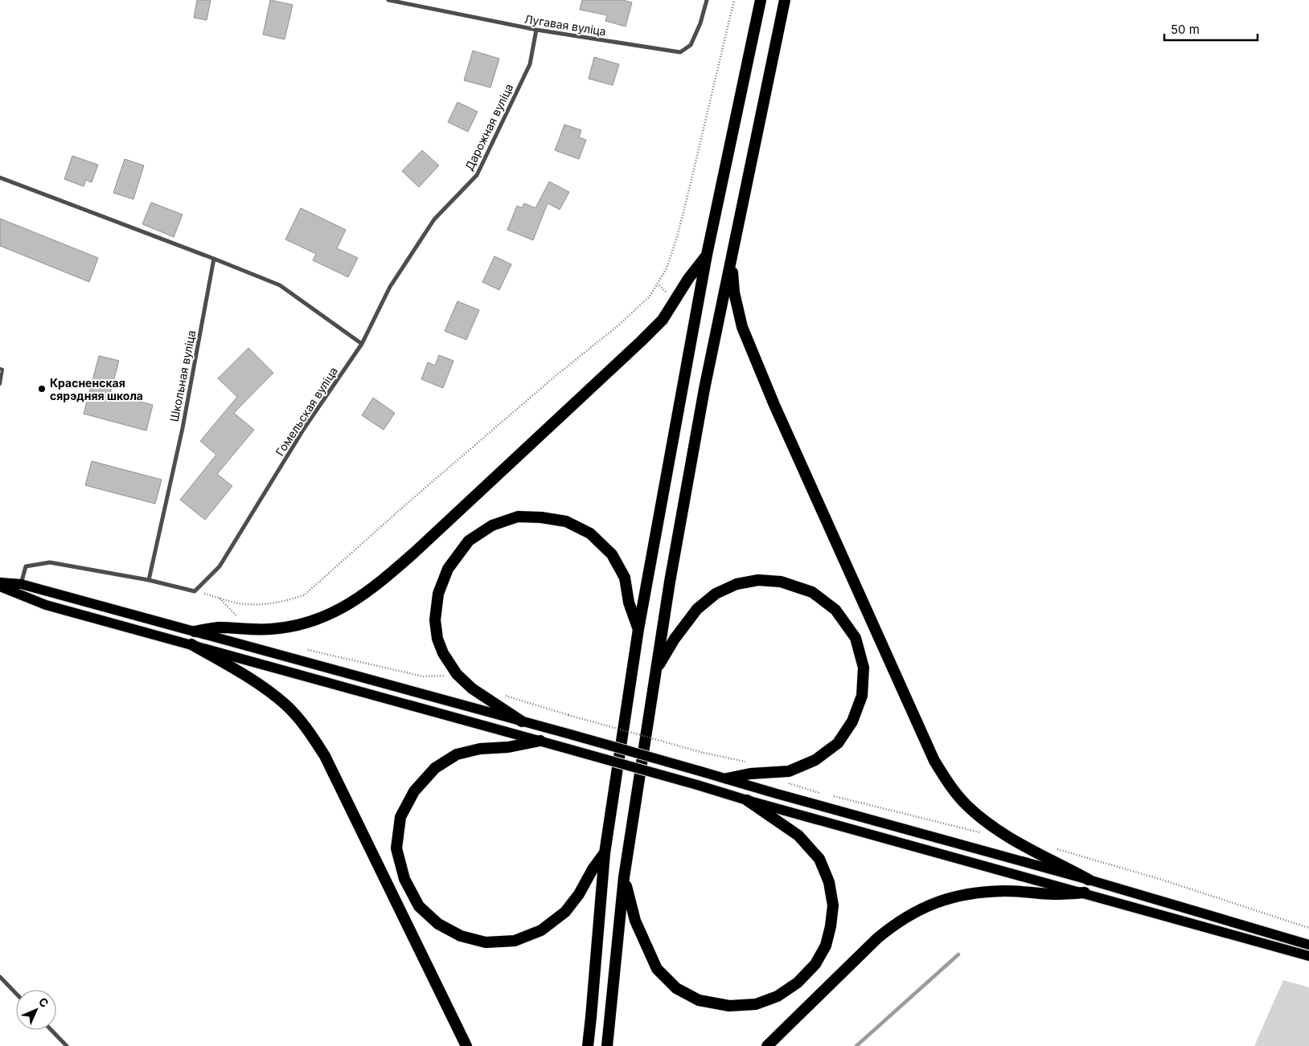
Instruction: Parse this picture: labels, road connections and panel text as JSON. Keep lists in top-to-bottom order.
{
  "streets": {
    "street": [
      "Лугавая вуліца",
      "Дарожная вуліца",
      "Школьная вуліца",
      "Гомельская вуліца"
    ]
  },
  "crossings": [
    ["Лугавая вуліца", "Дарожная вуліца"],
    ["Дарожная вуліца", "Гомельская вуліца"]
  ],
  "places": ["Красненская сярэдняя школа"],
  "scale_bar": "50 m",
  "north": "top right"
}
